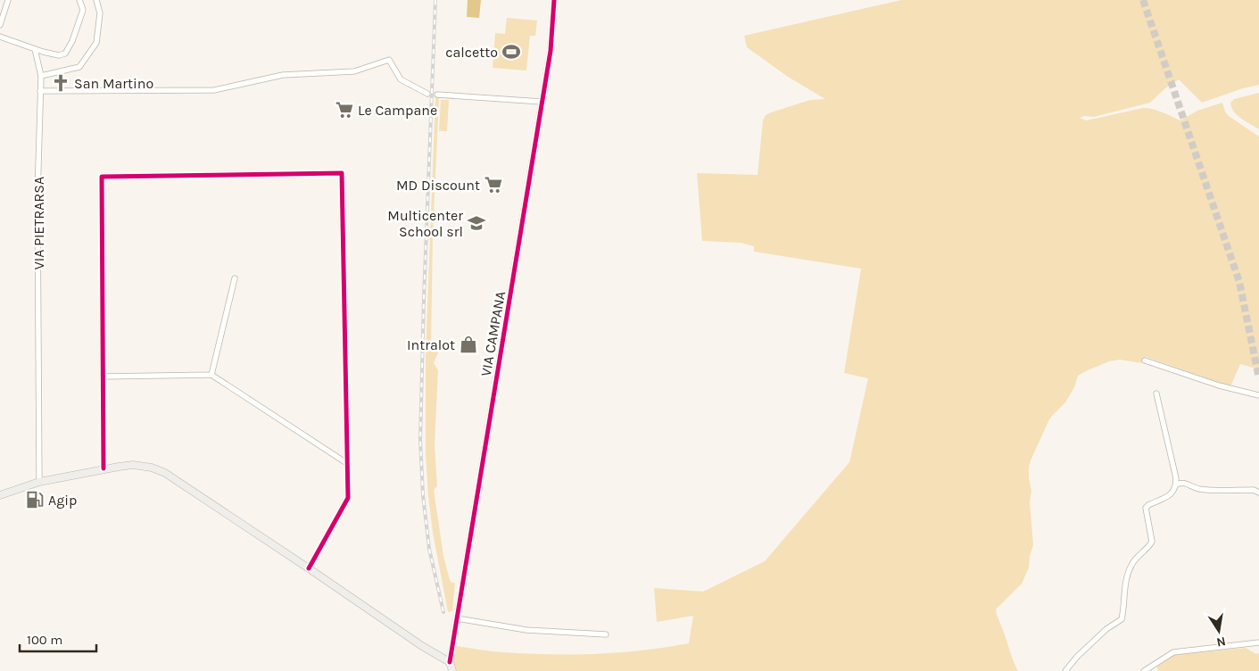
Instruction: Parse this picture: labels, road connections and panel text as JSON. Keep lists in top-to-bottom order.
{
  "streets": {
    "main road": ["VIA CAMPANA"],
    "street": ["VIA PIETRARSA"]
  },
  "places": {
    "sports": ["calcetto"],
    "church": ["San Martino"],
    "supermarket": ["Le Campane", "MD Discount"],
    "school or university": ["Multicenter School srl"],
    "shop": ["Intralot"],
    "fuel station": ["Agip"]
  },
  "scale_bar": "100 m",
  "north": "bottom"
}
